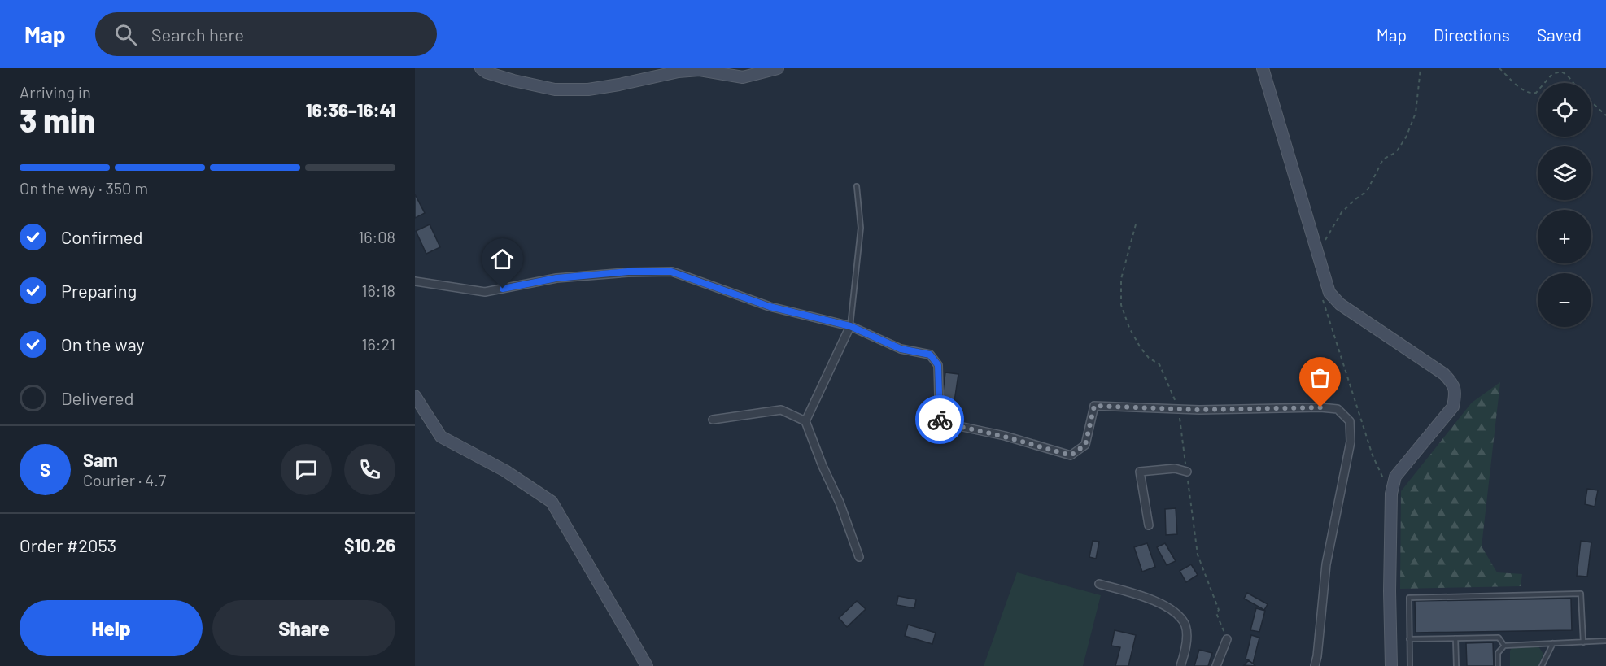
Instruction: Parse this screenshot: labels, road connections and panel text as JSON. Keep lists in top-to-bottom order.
{
  "page": {
    "header": "Map",
    "search": "Search here",
    "nav": ["Map", "Directions", "Saved"],
    "heading": ["3 min", "Arriving in", "16:36–16:41"],
    "panel": [
      "Sam",
      "Courier · 4.7",
      "Order #2053",
      "$10.26"
    ],
    "map_buttons": ["+", "−"],
    "bar": "On the way · 350 m",
    "list": [
      ["Confirmed", "16:08"],
      ["Preparing", "16:18"],
      ["On the way", "16:21"],
      "Delivered"
    ],
    "round": "S",
    "buttons": ["Help", "Share"]
  }
}
